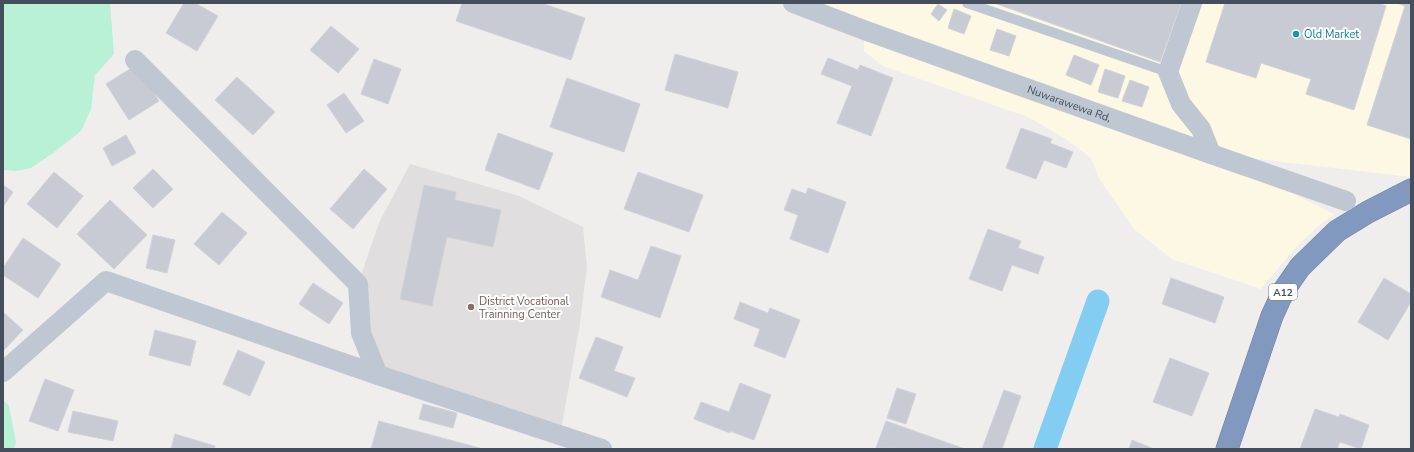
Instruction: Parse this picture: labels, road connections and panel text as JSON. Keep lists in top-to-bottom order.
{
  "streets": {
    "highway": ["A12"],
    "street": ["Nuwarawewa Rd,"]
  },
  "places": ["Old Market", "District Vocational Trainning Center"]
}
